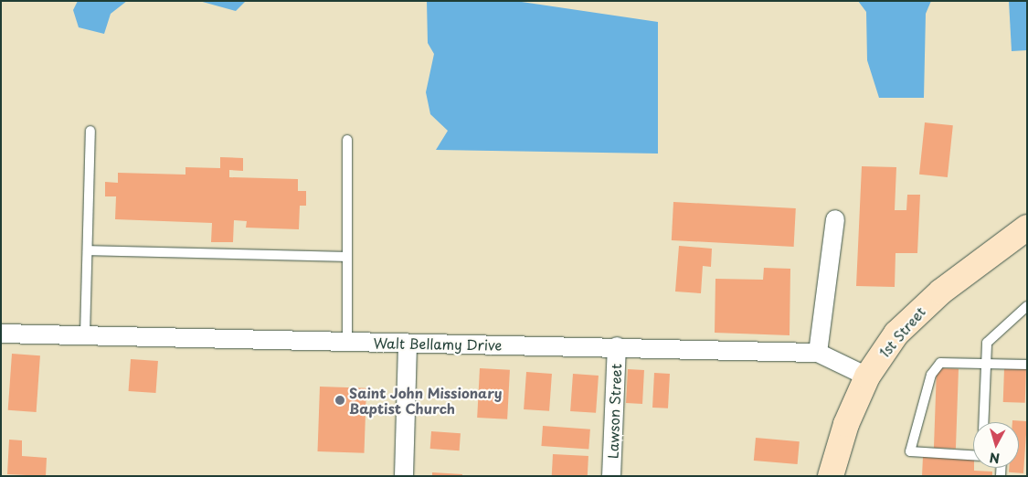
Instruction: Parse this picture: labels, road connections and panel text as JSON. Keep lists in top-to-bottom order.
{
  "streets": {
    "main road": ["1st Street"],
    "street": ["Walt Bellamy Drive", "Lawson Street"]
  },
  "crossings": [
    ["1st Street", "Walt Bellamy Drive"],
    ["Walt Bellamy Drive", "Lawson Street"]
  ],
  "places": ["Saint John Missionary Baptist Church"],
  "north": "bottom"
}
